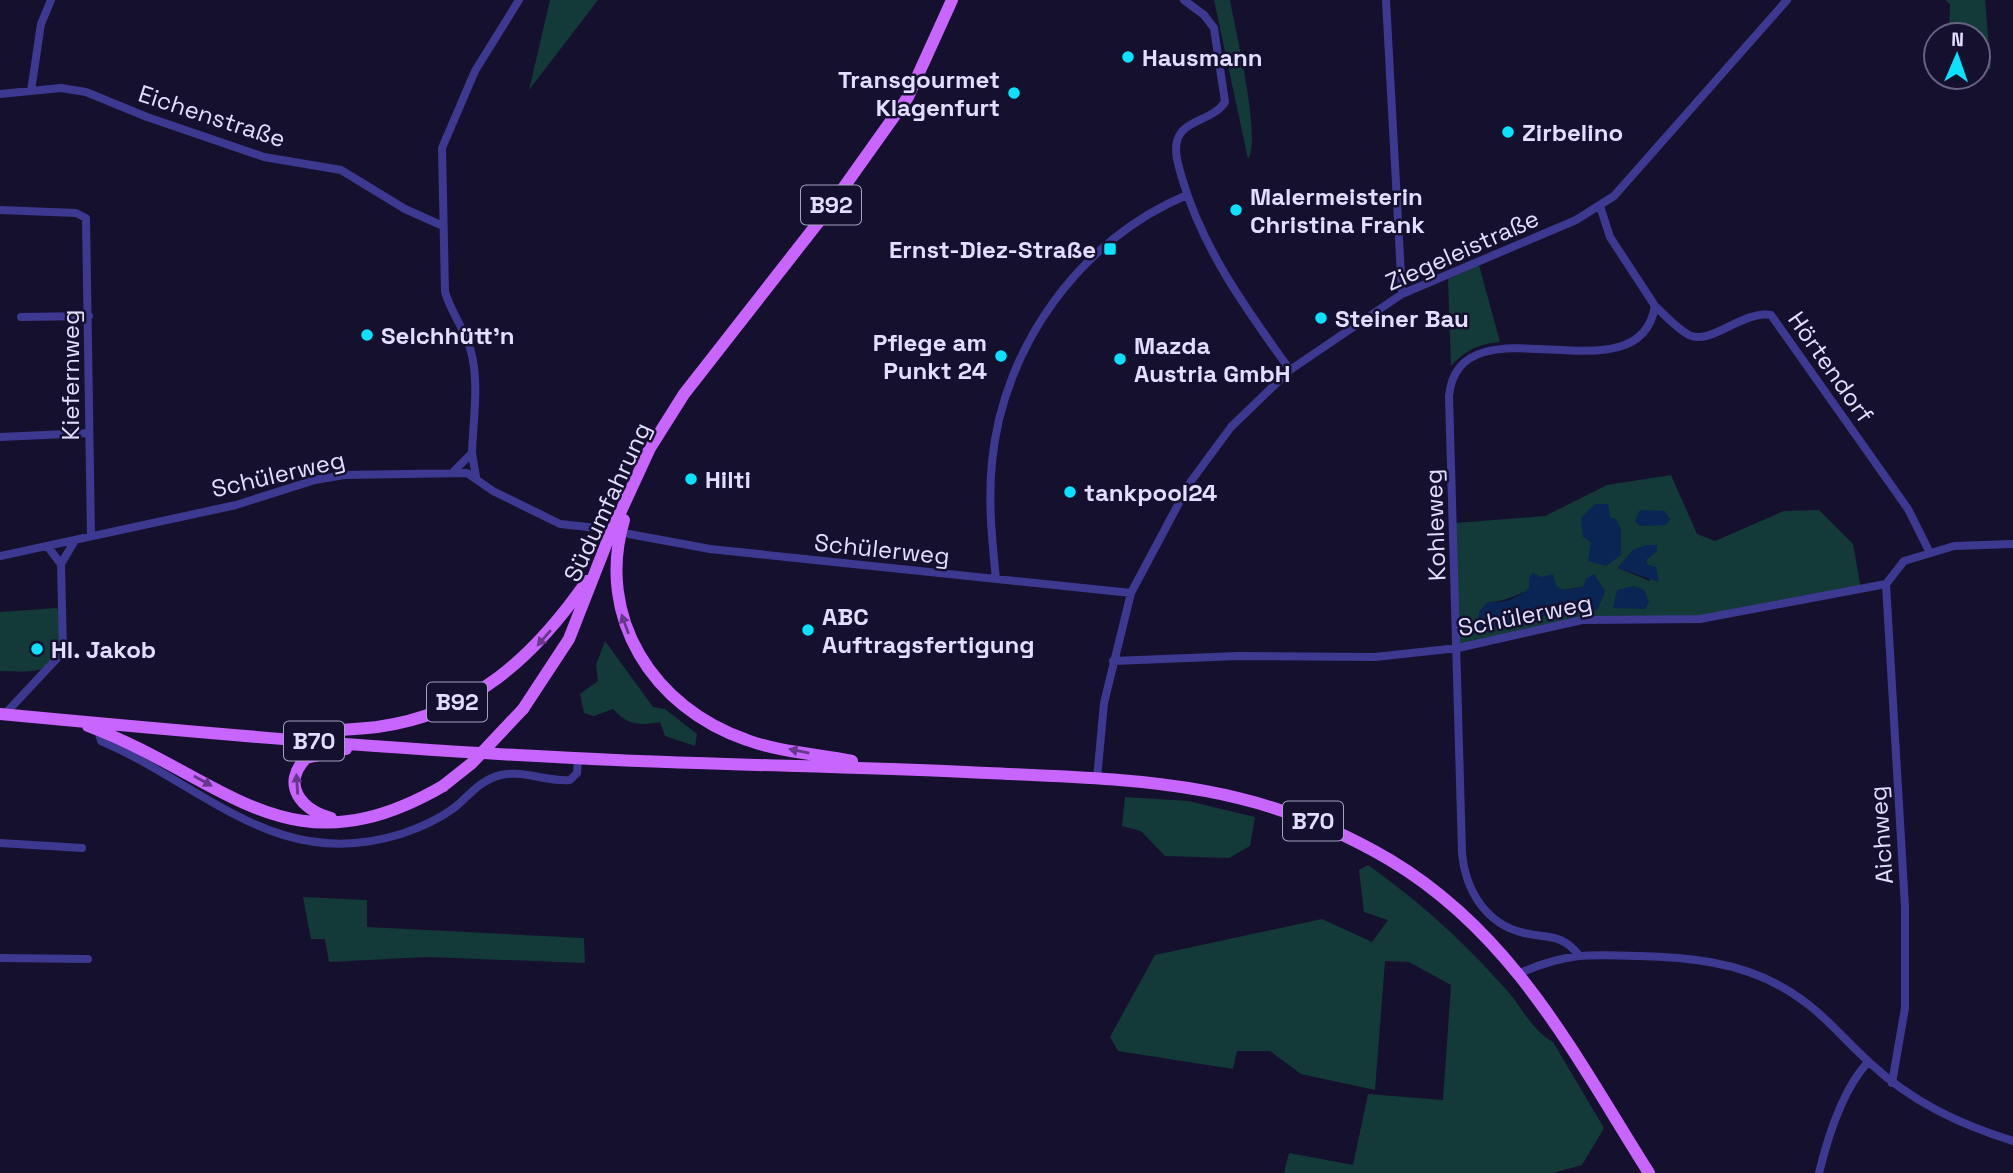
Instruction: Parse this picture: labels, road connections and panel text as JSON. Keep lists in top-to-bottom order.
{
  "streets": {
    "main road": ["B92", "Südumfahrung", "B70"],
    "street": [
      "Eichenstraße",
      "Ziegeleistraße",
      "Hörtendorf",
      "Kiefernweg",
      "Schülerweg",
      "Kohleweg",
      "Aichweg"
    ]
  },
  "crossings": [
    ["B92", "Südumfahrung"],
    ["B92", "B70"],
    ["Ziegeleistraße", "Schülerweg"],
    ["Ziegeleistraße", "B70"],
    ["Hörtendorf", "Kohleweg"],
    ["Kiefernweg", "Schülerweg"],
    ["Schülerweg", "Kohleweg"],
    ["Schülerweg", "Aichweg"],
    ["Südumfahrung", "B70"]
  ],
  "places": {
    "other": [
      "Hausmann",
      "Transgourmet Klagenfurt",
      "Zirbelino",
      "Malermeisterin Christina Frank",
      "Steiner Bau",
      "Selchhütt'n",
      "Pflege am Punkt 24",
      "Mazda Austria GmbH",
      "Hilti",
      "tankpool24",
      "ABC Auftragsfertigung",
      "Hl. Jakob"
    ],
    "transit": ["Ernst-Diez-Straße"]
  },
  "north": "top"
}
